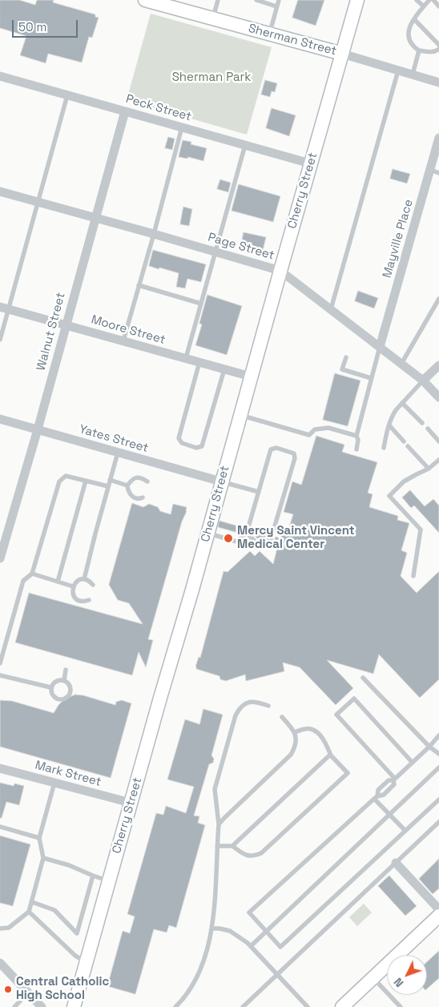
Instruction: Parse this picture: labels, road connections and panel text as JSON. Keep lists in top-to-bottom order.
{
  "streets": {
    "main road": ["Sherman Street", "Cherry Street"],
    "street": [
      "Peck Street",
      "Mayville Place",
      "Page Street",
      "Moore Street",
      "Walnut Street",
      "Yates Street",
      "Mark Street"
    ]
  },
  "crossings": [
    ["Sherman Street", "Cherry Street"],
    ["Peck Street", "Cherry Street"],
    ["Peck Street", "Walnut Street"],
    ["Cherry Street", "Page Street"],
    ["Cherry Street", "Moore Street"],
    ["Cherry Street", "Yates Street"],
    ["Cherry Street", "Mark Street"],
    ["Mayville Place", "Page Street"],
    ["Page Street", "Walnut Street"],
    ["Moore Street", "Walnut Street"],
    ["Walnut Street", "Yates Street"]
  ],
  "parks": ["Sherman Park"],
  "places": ["Mercy Saint Vincent Medical Center", "Central Catholic High School"],
  "scale_bar": "50 m",
  "north": "bottom left"
}
